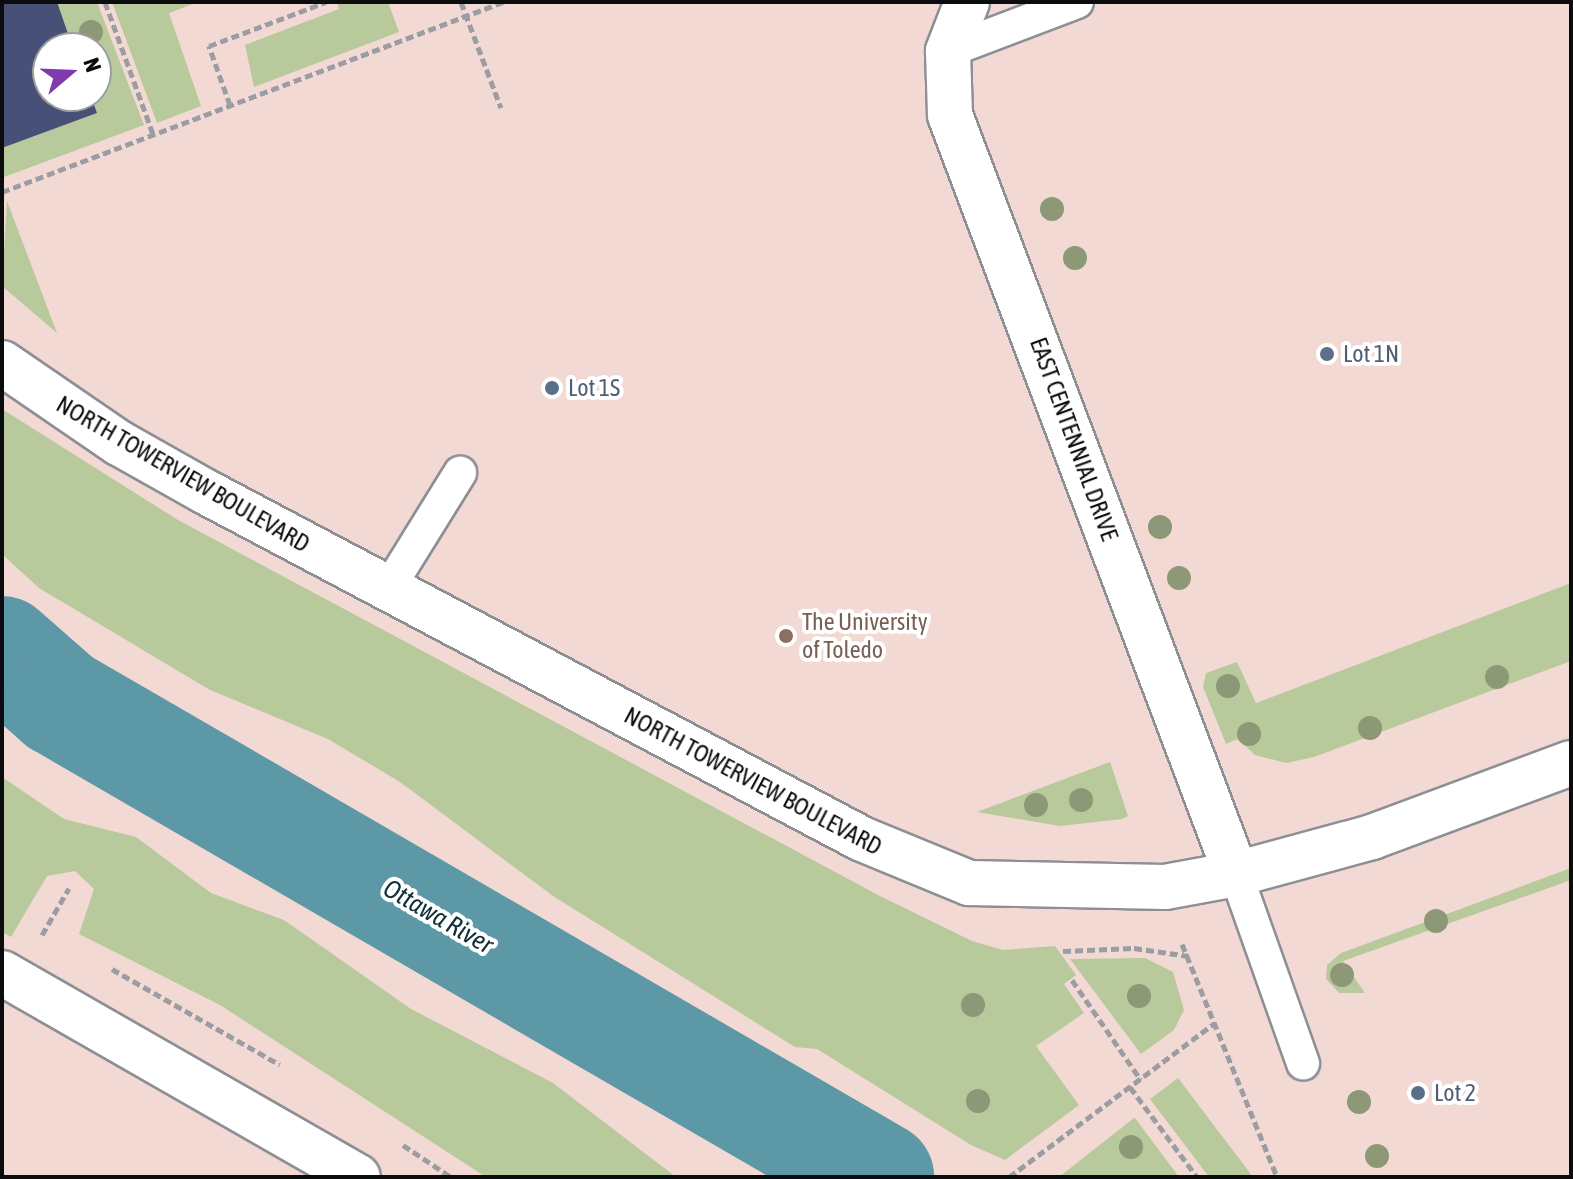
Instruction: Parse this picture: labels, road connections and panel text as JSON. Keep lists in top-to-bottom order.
{
  "streets": {
    "street": ["EAST CENTENNIAL DRIVE", "NORTH TOWERVIEW BOULEVARD"]
  },
  "crossings": [
    ["EAST CENTENNIAL DRIVE", "NORTH TOWERVIEW BOULEVARD"]
  ],
  "water": ["Ottawa River"],
  "places": [
    "Lot 1N",
    "Lot 1S",
    "The University of Toledo",
    "Lot 2"
  ],
  "north": "right"
}
